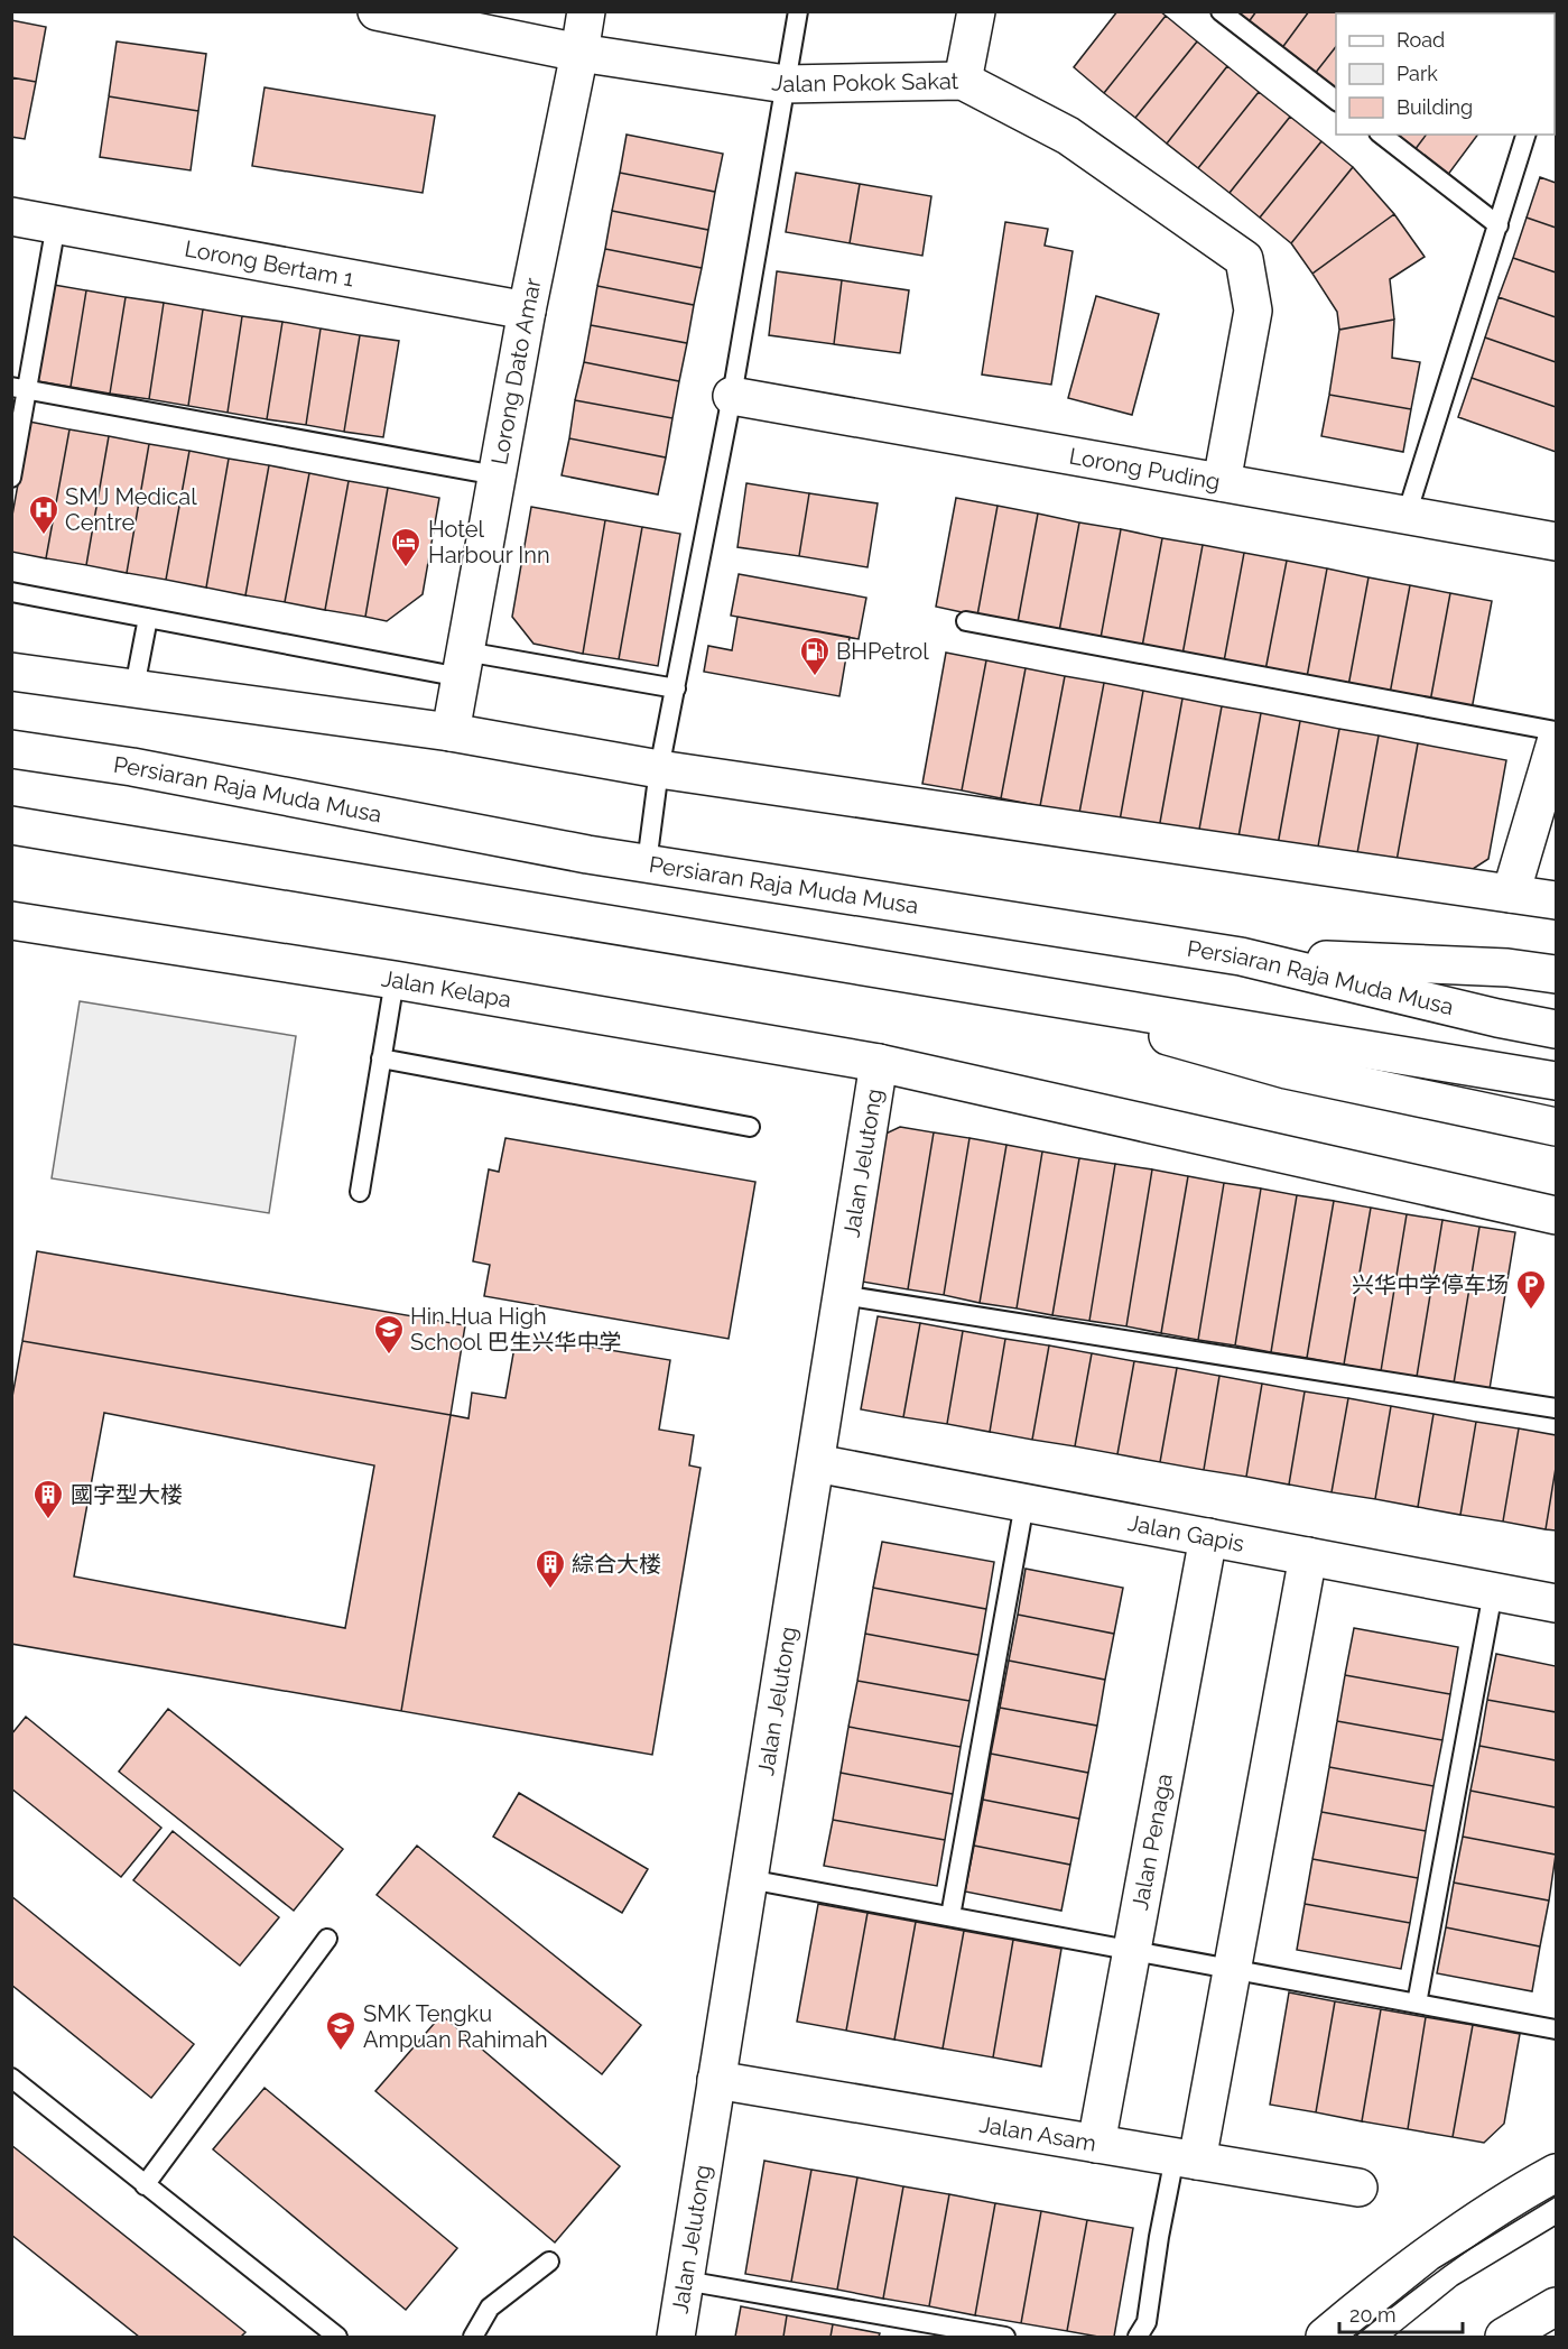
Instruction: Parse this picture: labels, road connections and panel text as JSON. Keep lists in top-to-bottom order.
{
  "streets": {
    "main road": [
      "Jalan Pokok Sakat",
      "Lorong Bertam 1",
      "Lorong Dato Amar",
      "Lorong Puding",
      "Persiaran Raja Muda Musa",
      "Jalan Kelapa",
      "Jalan Jelutong",
      "Jalan Gapis",
      "Jalan Penaga",
      "Jalan Asam"
    ]
  },
  "crossings": [
    ["Jalan Pokok Sakat", "Lorong Dato Amar"],
    ["Jalan Pokok Sakat", "Lorong Puding"],
    ["Lorong Bertam 1", "Lorong Dato Amar"],
    ["Jalan Kelapa", "Jalan Jelutong"],
    ["Jalan Jelutong", "Jalan Gapis"],
    ["Jalan Jelutong", "Jalan Asam"],
    ["Jalan Gapis", "Jalan Penaga"],
    ["Jalan Penaga", "Jalan Asam"]
  ],
  "places": {
    "hospital": ["SMJ Medical Centre"],
    "hotel": ["Hotel Harbour Inn"],
    "fuel station": ["BHPetrol"],
    "parking": ["兴华中学停车场"],
    "school or university": ["Hin Hua High School 巴生兴华中学", "SMK Tengku Ampuan Rahimah"],
    "building": ["國字型大楼", "綜合大楼"]
  },
  "legend": ["Road", "Park", "Building"],
  "scale_bar": "20 m"
}
